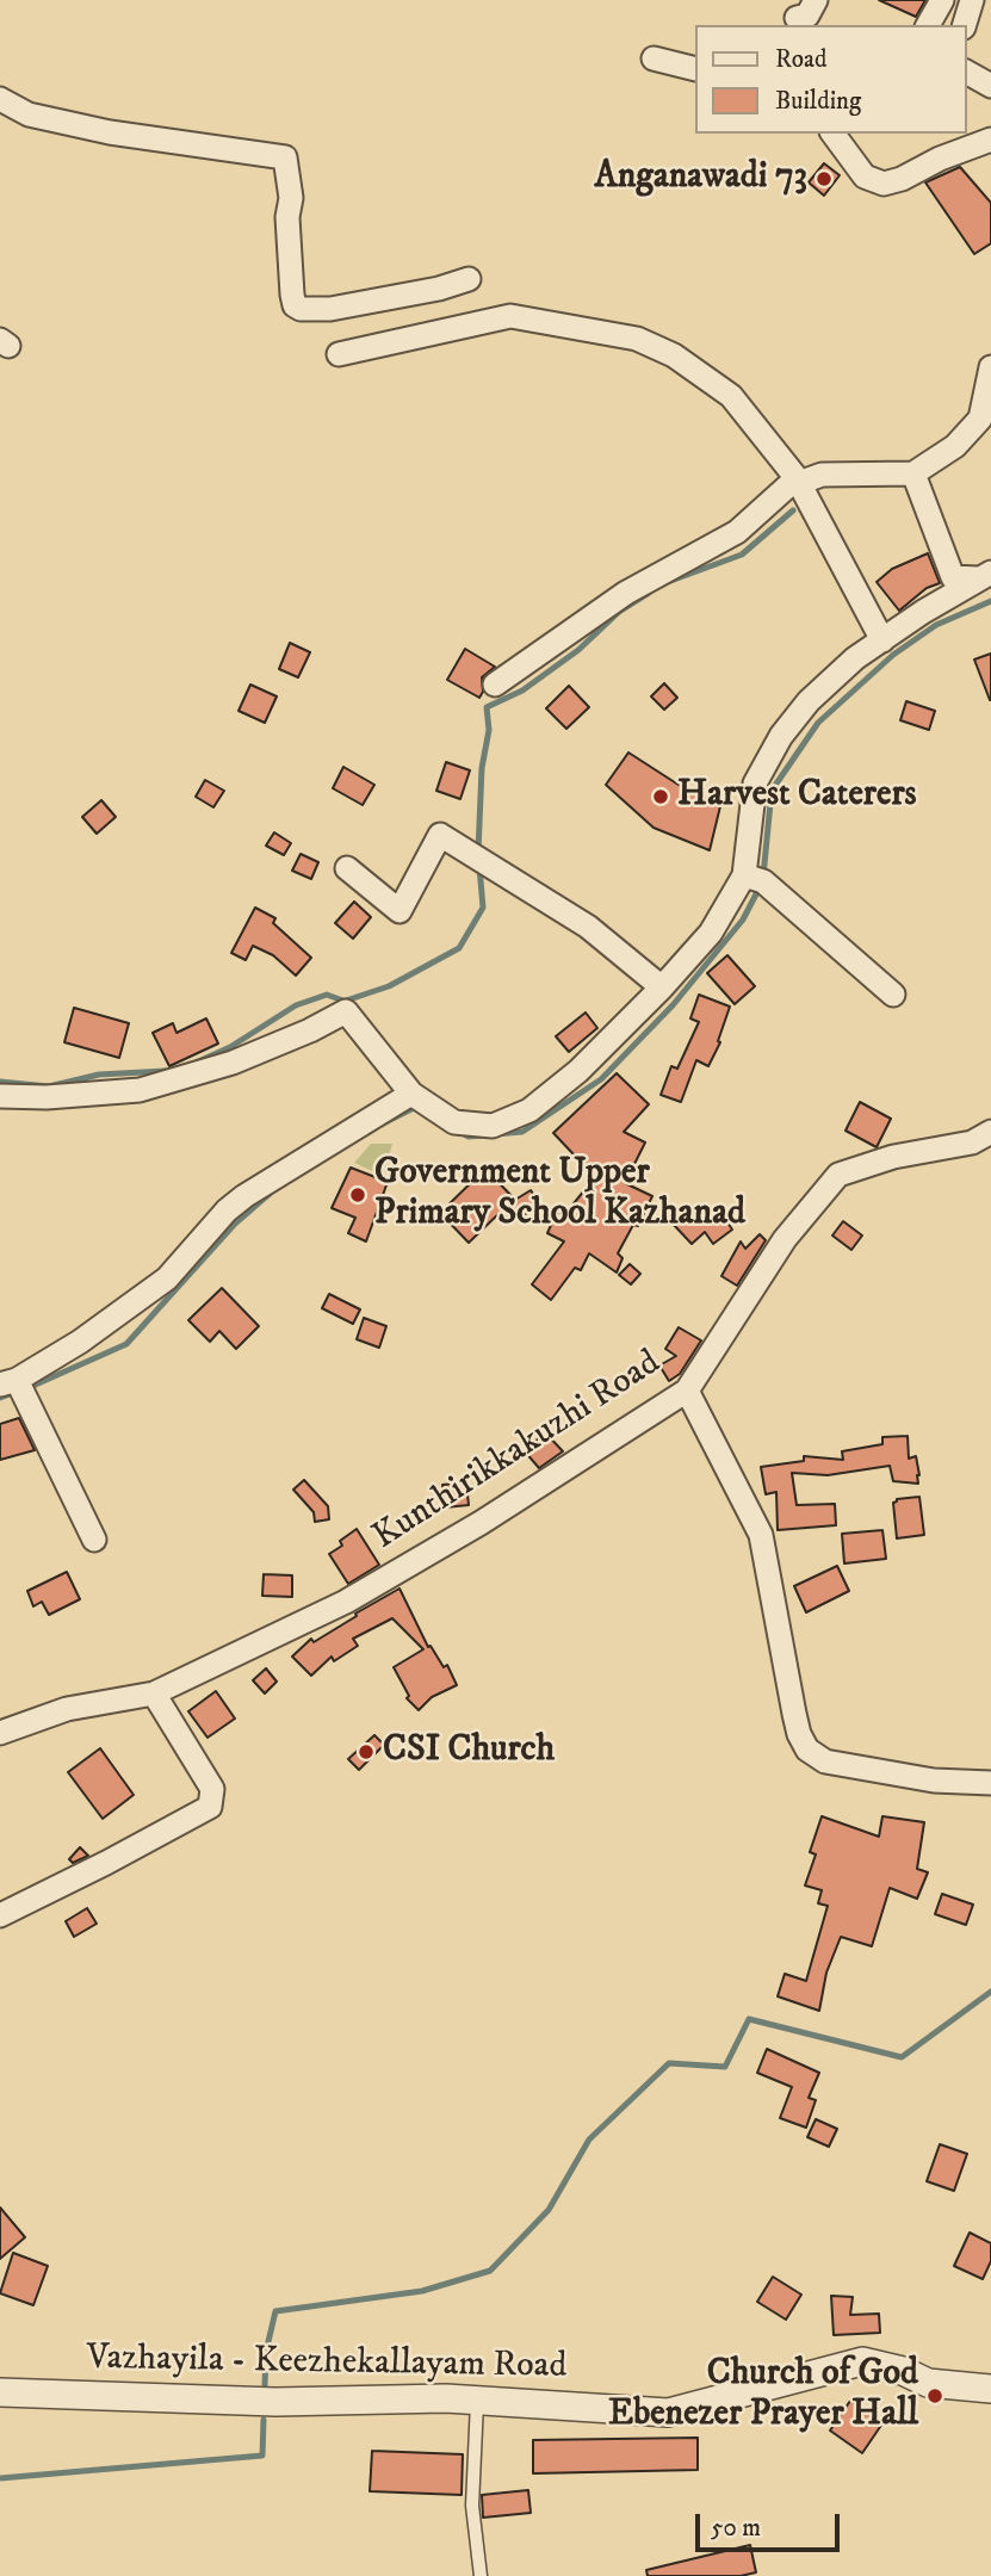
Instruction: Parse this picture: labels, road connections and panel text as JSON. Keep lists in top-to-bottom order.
{
  "streets": {
    "street": ["Kunthirikkakuzhi Road", "Vazhayila - Keezhekallayam Road"]
  },
  "places": [
    "Anganawadi 73",
    "Harvest Caterers",
    "Government Upper Primary School Kazhanad",
    "CSI Church",
    "Church of God Ebenezer Prayer Hall"
  ],
  "legend": ["Road", "Building"],
  "scale_bar": "50 m"
}
